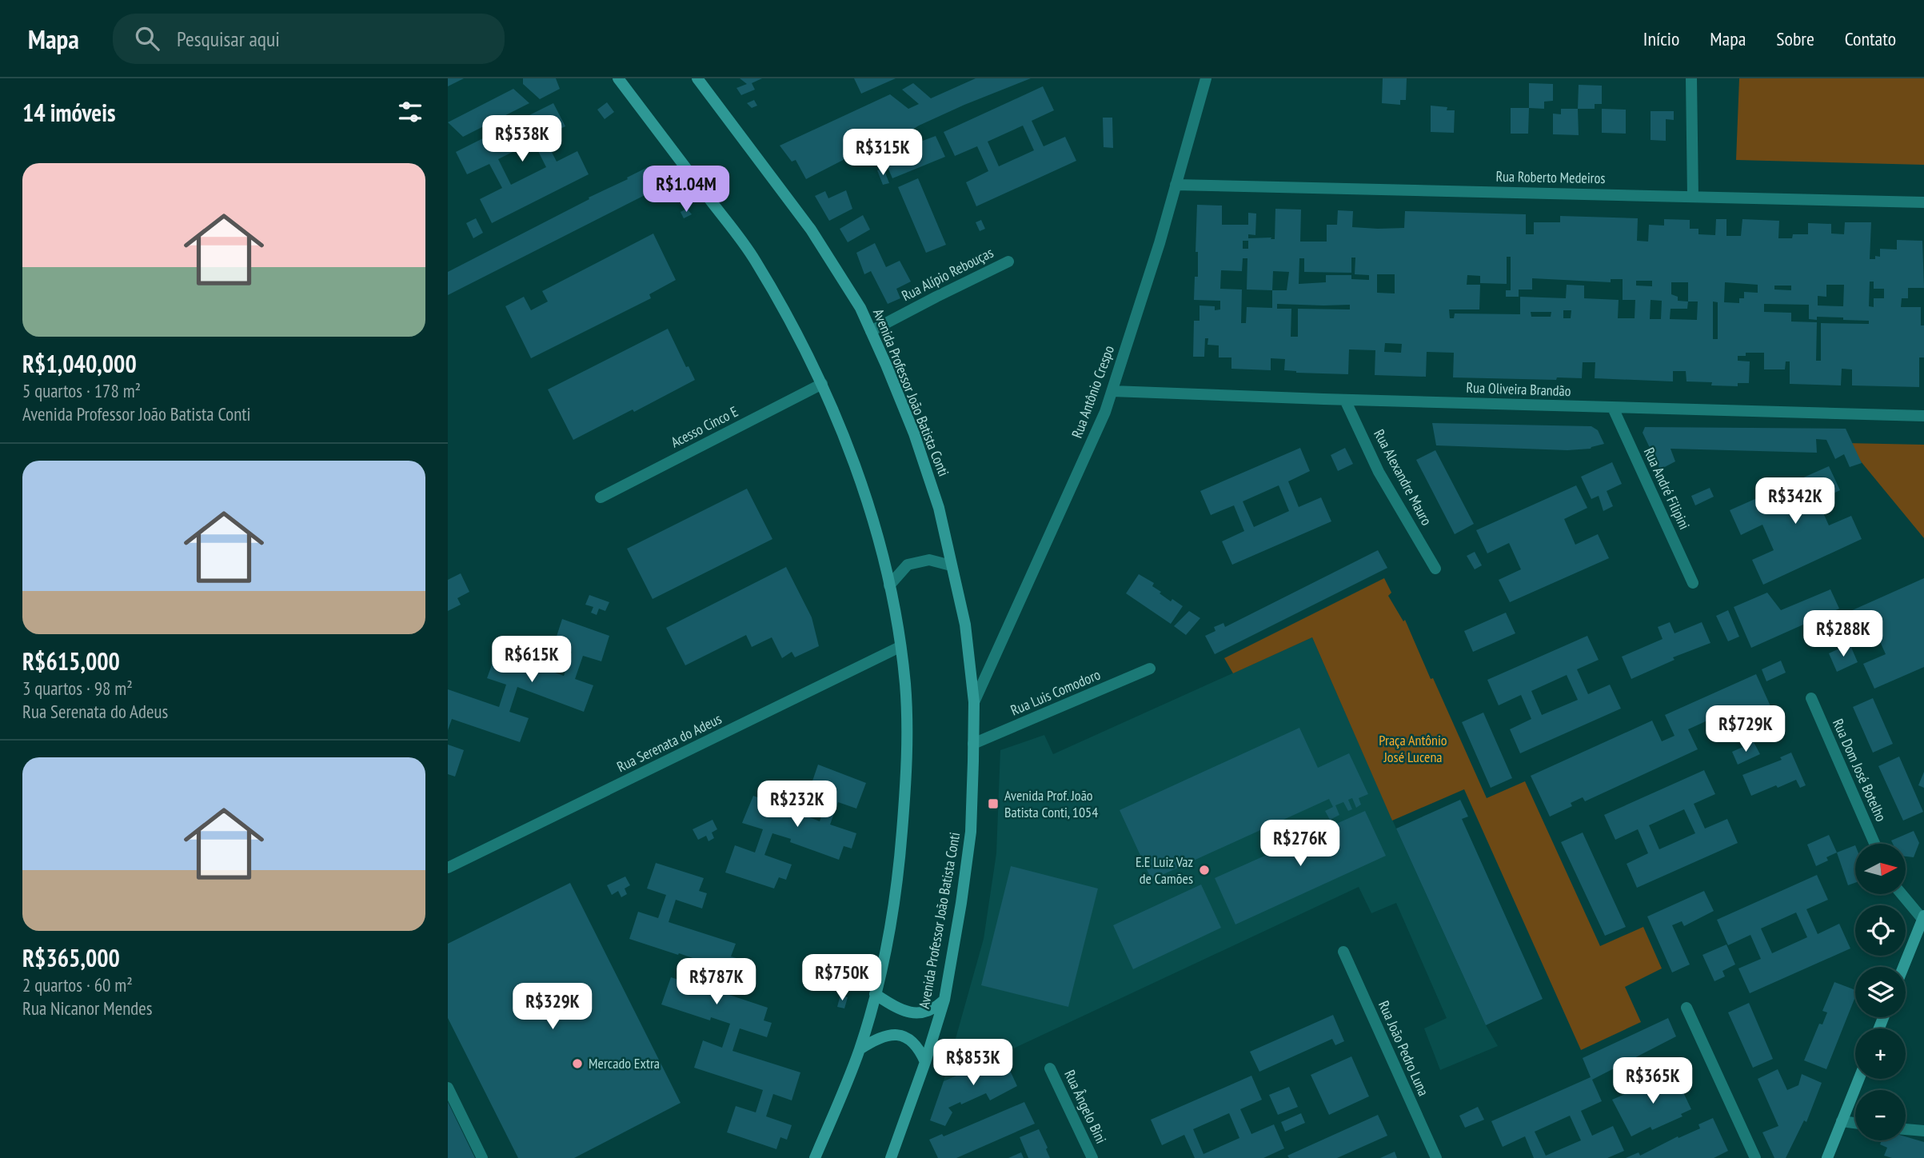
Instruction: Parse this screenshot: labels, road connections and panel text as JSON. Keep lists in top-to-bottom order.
{
  "streets": {
    "main road": ["Avenida Professor João Batista Conti"],
    "street": [
      "Rua Roberto Medeiros",
      "Rua Alípio Rebouças",
      "Rua Oliveira Brandão",
      "Rua Antônio Crespo",
      "Acesso Cinco E",
      "Rua Alexandre Mauro",
      "Rua André Filipini",
      "Rua Luis Comodoro",
      "Rua Serenata do Adeus",
      "Rua Dom José Botelho",
      "Rua João Pedro Luna",
      "Rua Ângelo Bini"
    ]
  },
  "crossings": [
    ["Rua Roberto Medeiros", "Rua Antônio Crespo"],
    ["Rua Alípio Rebouças", "Avenida Professor João Batista Conti"],
    ["Rua Oliveira Brandão", "Rua Antônio Crespo"],
    ["Rua Oliveira Brandão", "Rua Alexandre Mauro"],
    ["Rua Oliveira Brandão", "Rua André Filipini"],
    ["Rua Antônio Crespo", "Avenida Professor João Batista Conti"],
    ["Avenida Professor João Batista Conti", "Rua Luis Comodoro"]
  ],
  "parks": ["Praça Antônio José Lucena"],
  "places": {
    "transit": ["Avenida Prof. João Batista Conti, 1054"],
    "other": ["E.E Luiz Vaz de Camões", "Mercado Extra"]
  },
  "north": "right",
  "page": {
    "header": "Mapa",
    "search": "Pesquisar aqui",
    "nav": [
      "Início",
      "Mapa",
      "Sobre",
      "Contato"
    ],
    "heading": "14 imóveis",
    "price": [
      "R$538K",
      "R$315K",
      "R$1.04M",
      "R$342K",
      "R$288K",
      "R$615K",
      "R$729K",
      "R$232K",
      "R$276K",
      "R$750K",
      "R$787K",
      "R$329K",
      "R$853K",
      "R$365K"
    ],
    "list": [
      {
        "name": "R$1,040,000",
        "note": "5 quartos · 178 m² · Avenida Professor João Batista Conti"
      },
      {
        "name": "R$615,000",
        "note": "3 quartos · 98 m² · Rua Serenata do Adeus"
      },
      {
        "name": "R$365,000",
        "note": "2 quartos · 60 m² · Rua Nicanor Mendes"
      }
    ],
    "map_buttons": ["+", "−"]
  }
}
